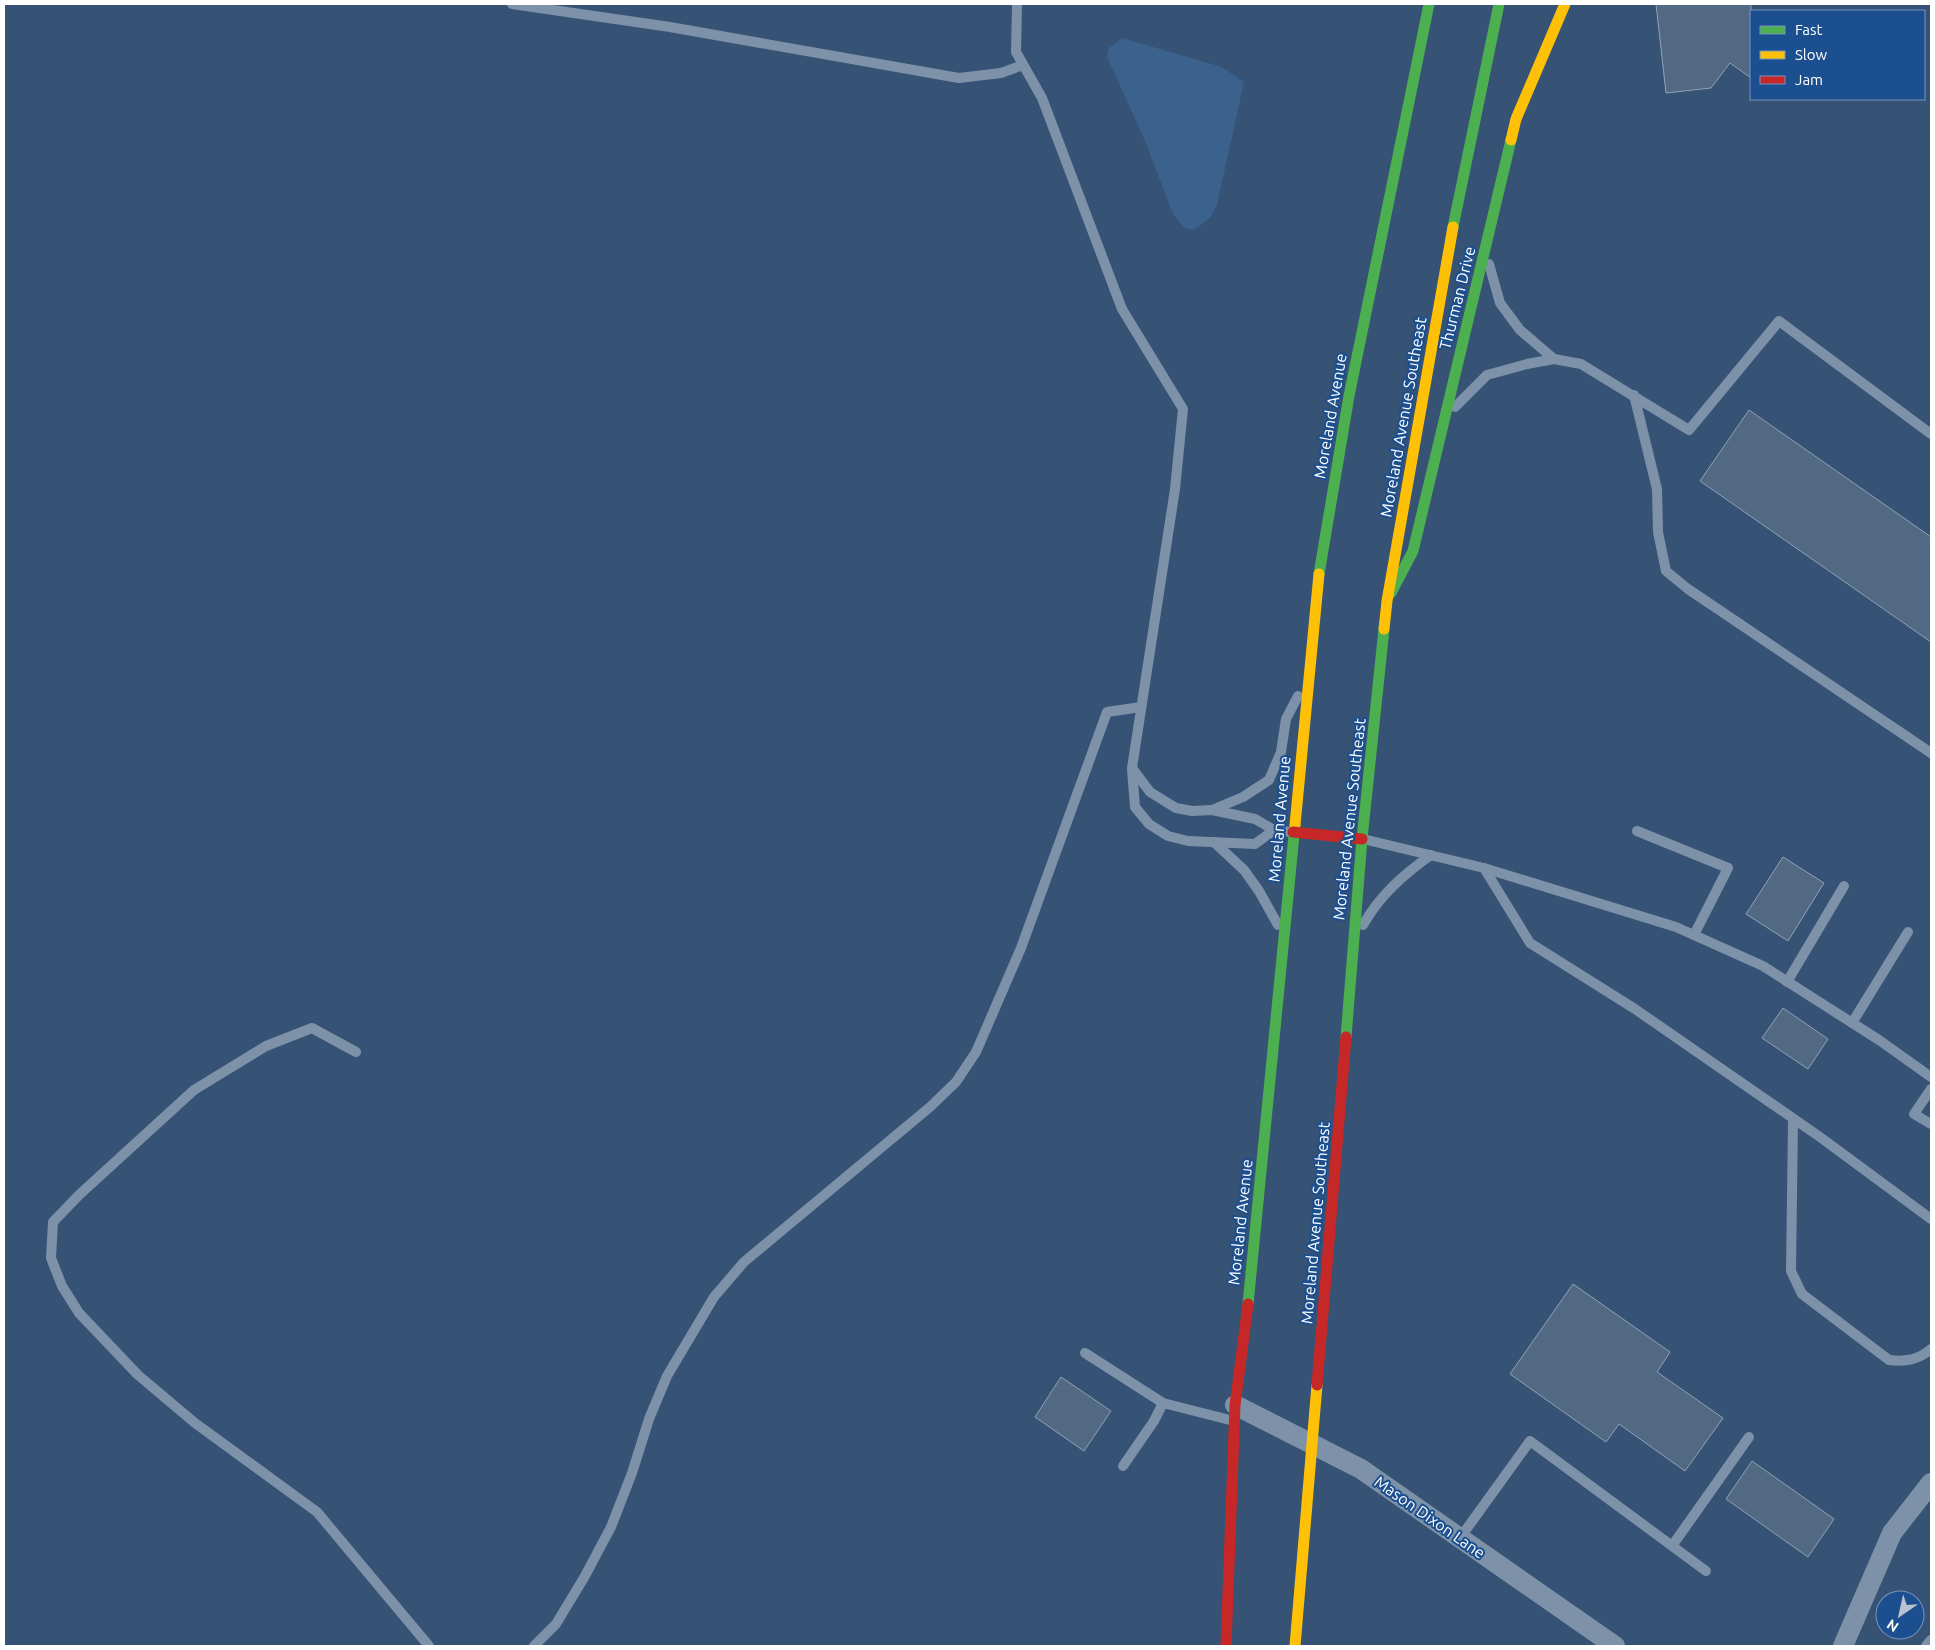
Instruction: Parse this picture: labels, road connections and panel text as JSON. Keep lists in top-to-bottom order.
{
  "streets": {
    "main road": ["Thurman Drive", "Moreland Avenue", "Moreland Avenue Southeast"],
    "street": ["Mason Dixon Lane"]
  },
  "crossings": [
    ["Thurman Drive", "Moreland Avenue Southeast"],
    ["Moreland Avenue", "Mason Dixon Lane"],
    ["Moreland Avenue Southeast", "Mason Dixon Lane"]
  ],
  "legend": ["Fast", "Slow", "Jam"],
  "north": "bottom left"
}
